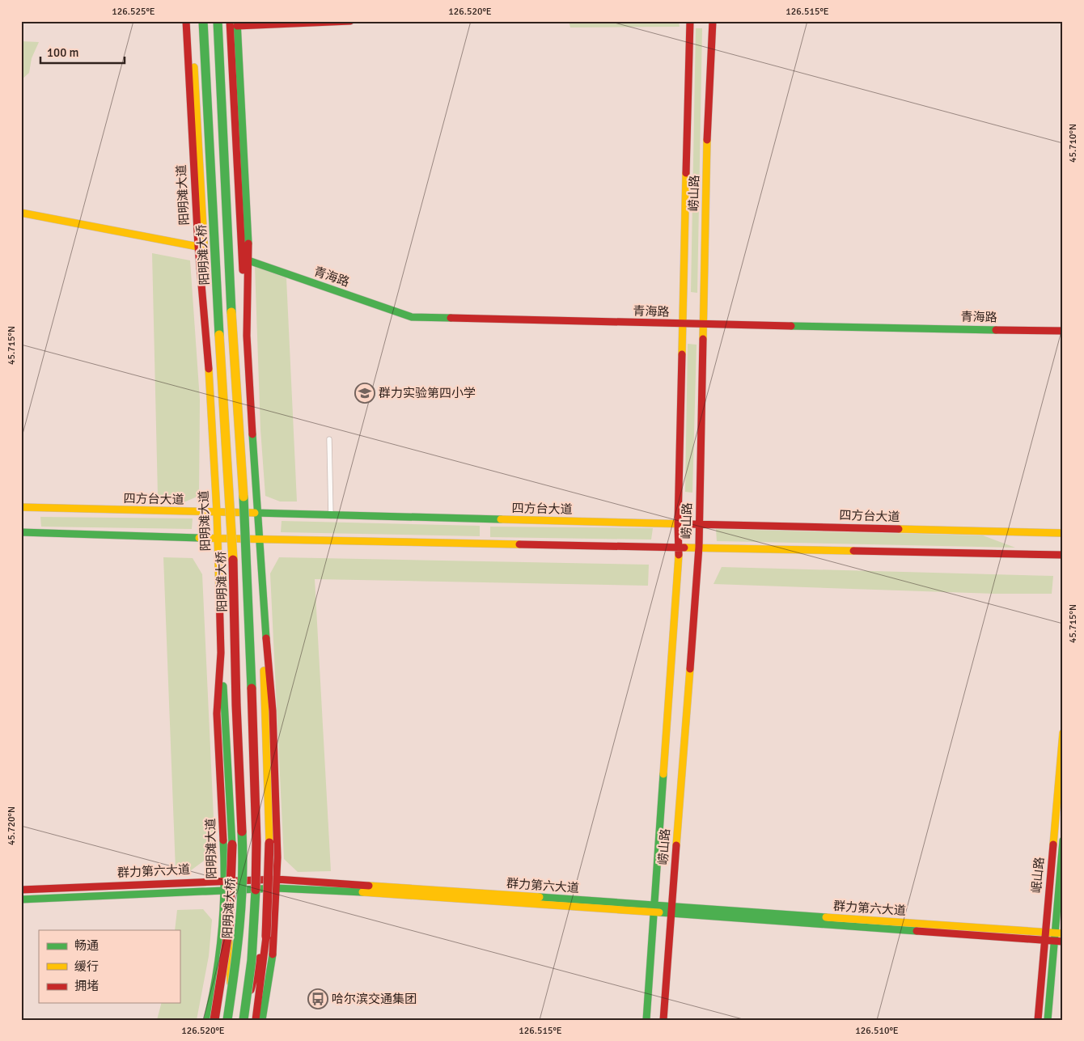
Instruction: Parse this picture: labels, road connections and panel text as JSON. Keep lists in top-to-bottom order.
{
  "streets": {
    "main road": [
      "崂山路",
      "阳明滩大道",
      "阳明滩大桥",
      "青海路",
      "四方台大道",
      "群力第六大道",
      "岷山路"
    ]
  },
  "crossings": [
    ["崂山路", "青海路"],
    ["崂山路", "四方台大道"],
    ["崂山路", "群力第六大道"],
    ["阳明滩大道", "四方台大道"],
    ["阳明滩大道", "群力第六大道"],
    ["群力第六大道", "岷山路"]
  ],
  "places": {
    "school or university": ["群力实验第四小学"],
    "bus stop": ["哈尔滨交通集团"]
  },
  "legend": ["畅通", "缓行", "拥堵"],
  "scale_bar": "100 m",
  "coordinates": [
    "126.525°E",
    "126.520°E",
    "126.515°E",
    "45.710°N",
    "45.715°N",
    "45.720°N",
    "126.510°E"
  ]
}
